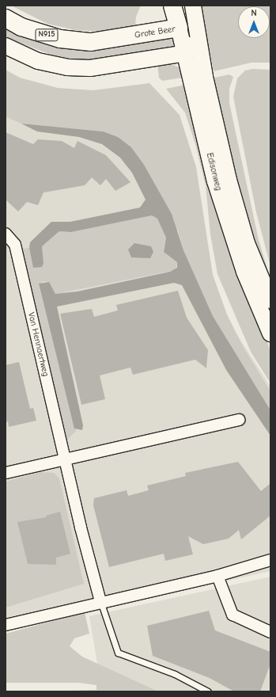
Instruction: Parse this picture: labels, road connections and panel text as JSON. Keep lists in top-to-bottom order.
{
  "streets": {
    "main road": ["Grote Beer", "N915", "Edisonweg"],
    "street": ["Van Hennaertweg"]
  },
  "crossings": [
    ["Grote Beer", "Edisonweg"]
  ],
  "north": "top"
}
